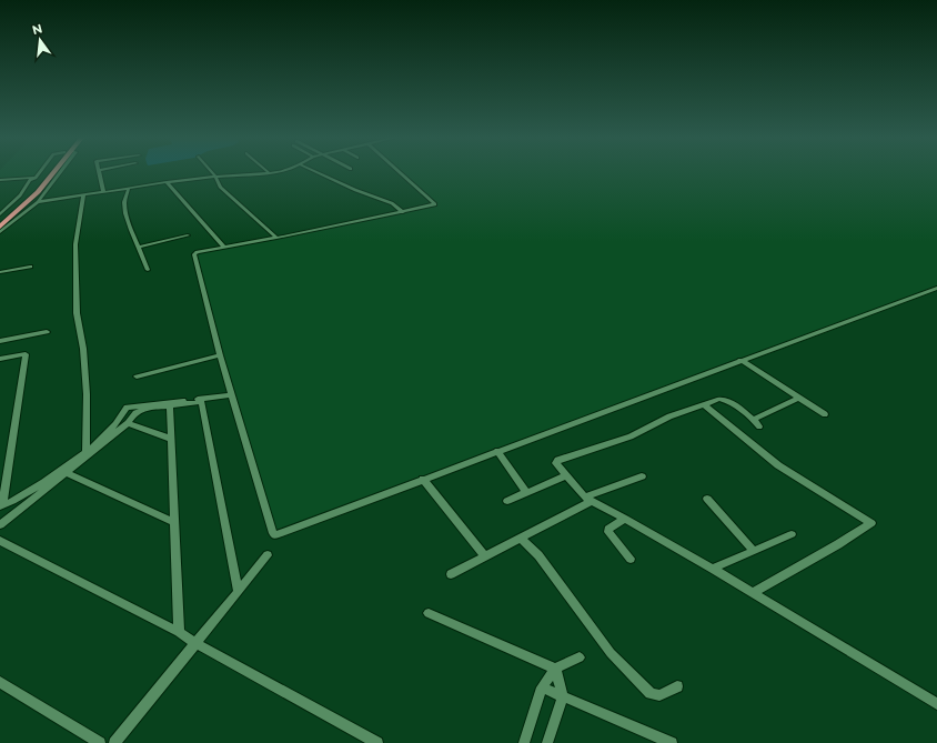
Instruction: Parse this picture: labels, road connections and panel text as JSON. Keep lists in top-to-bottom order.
{
  "north": "top"
}
